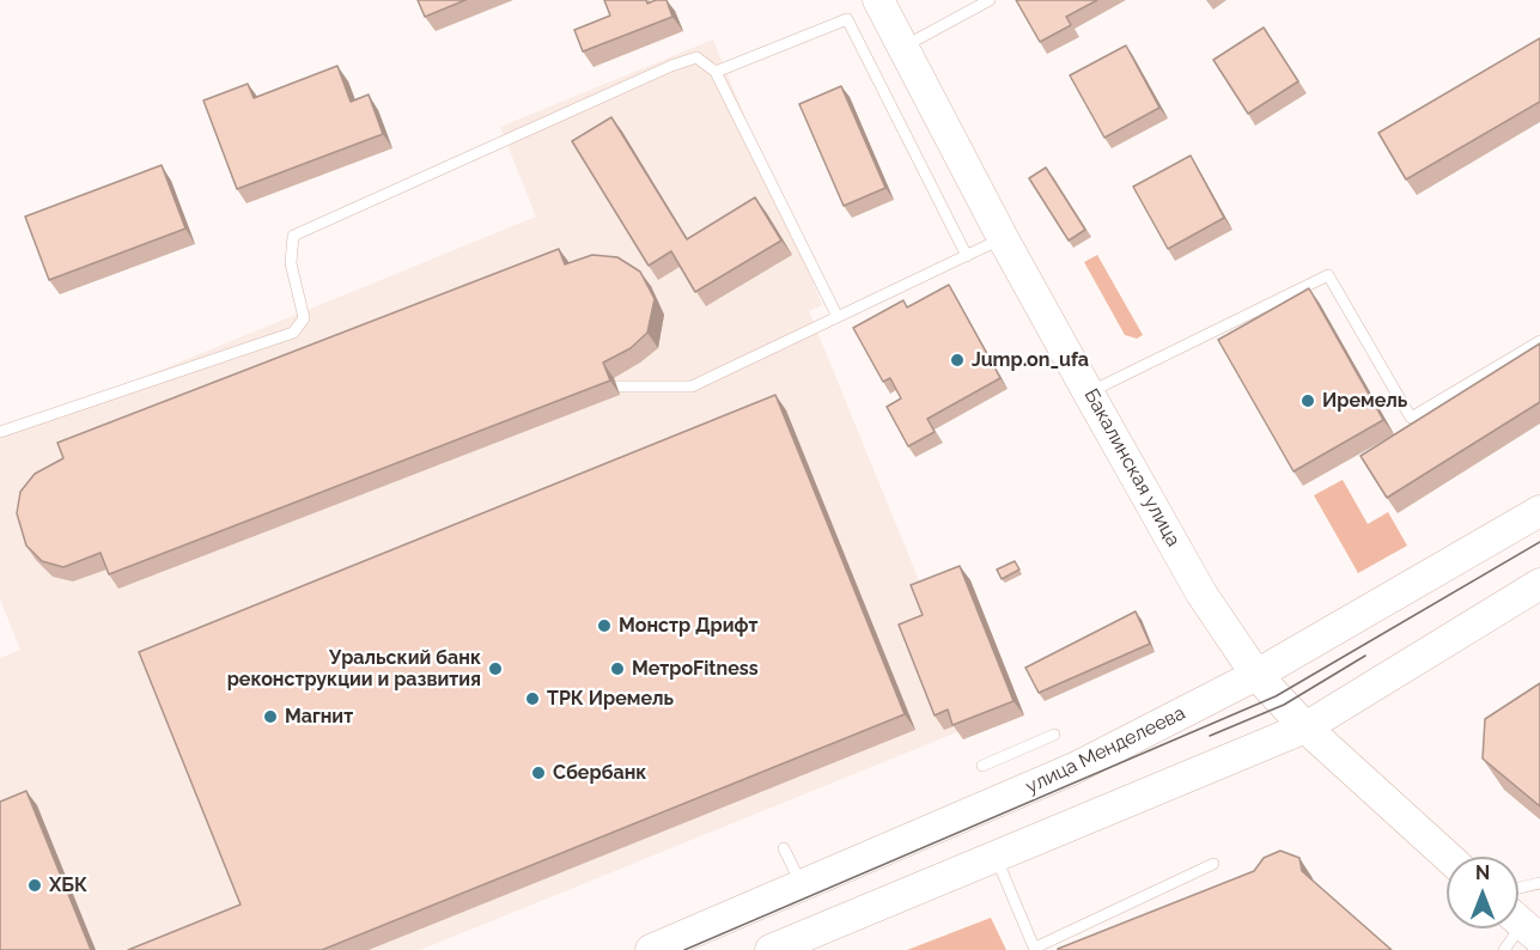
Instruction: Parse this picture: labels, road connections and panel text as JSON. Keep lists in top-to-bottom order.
{
  "streets": {
    "main road": ["Бакалинская улица", "улица Менделеева"]
  },
  "crossings": [
    ["Бакалинская улица", "улица Менделеева"]
  ],
  "places": [
    "Jump.on_ufa",
    "Иремель",
    "Монстр Дрифт",
    "Уральский банк реконструкции и развития",
    "МетроFitness",
    "ТРК Иремель",
    "Магнит",
    "Сбербанк",
    "ХБК"
  ],
  "north": "top"
}
